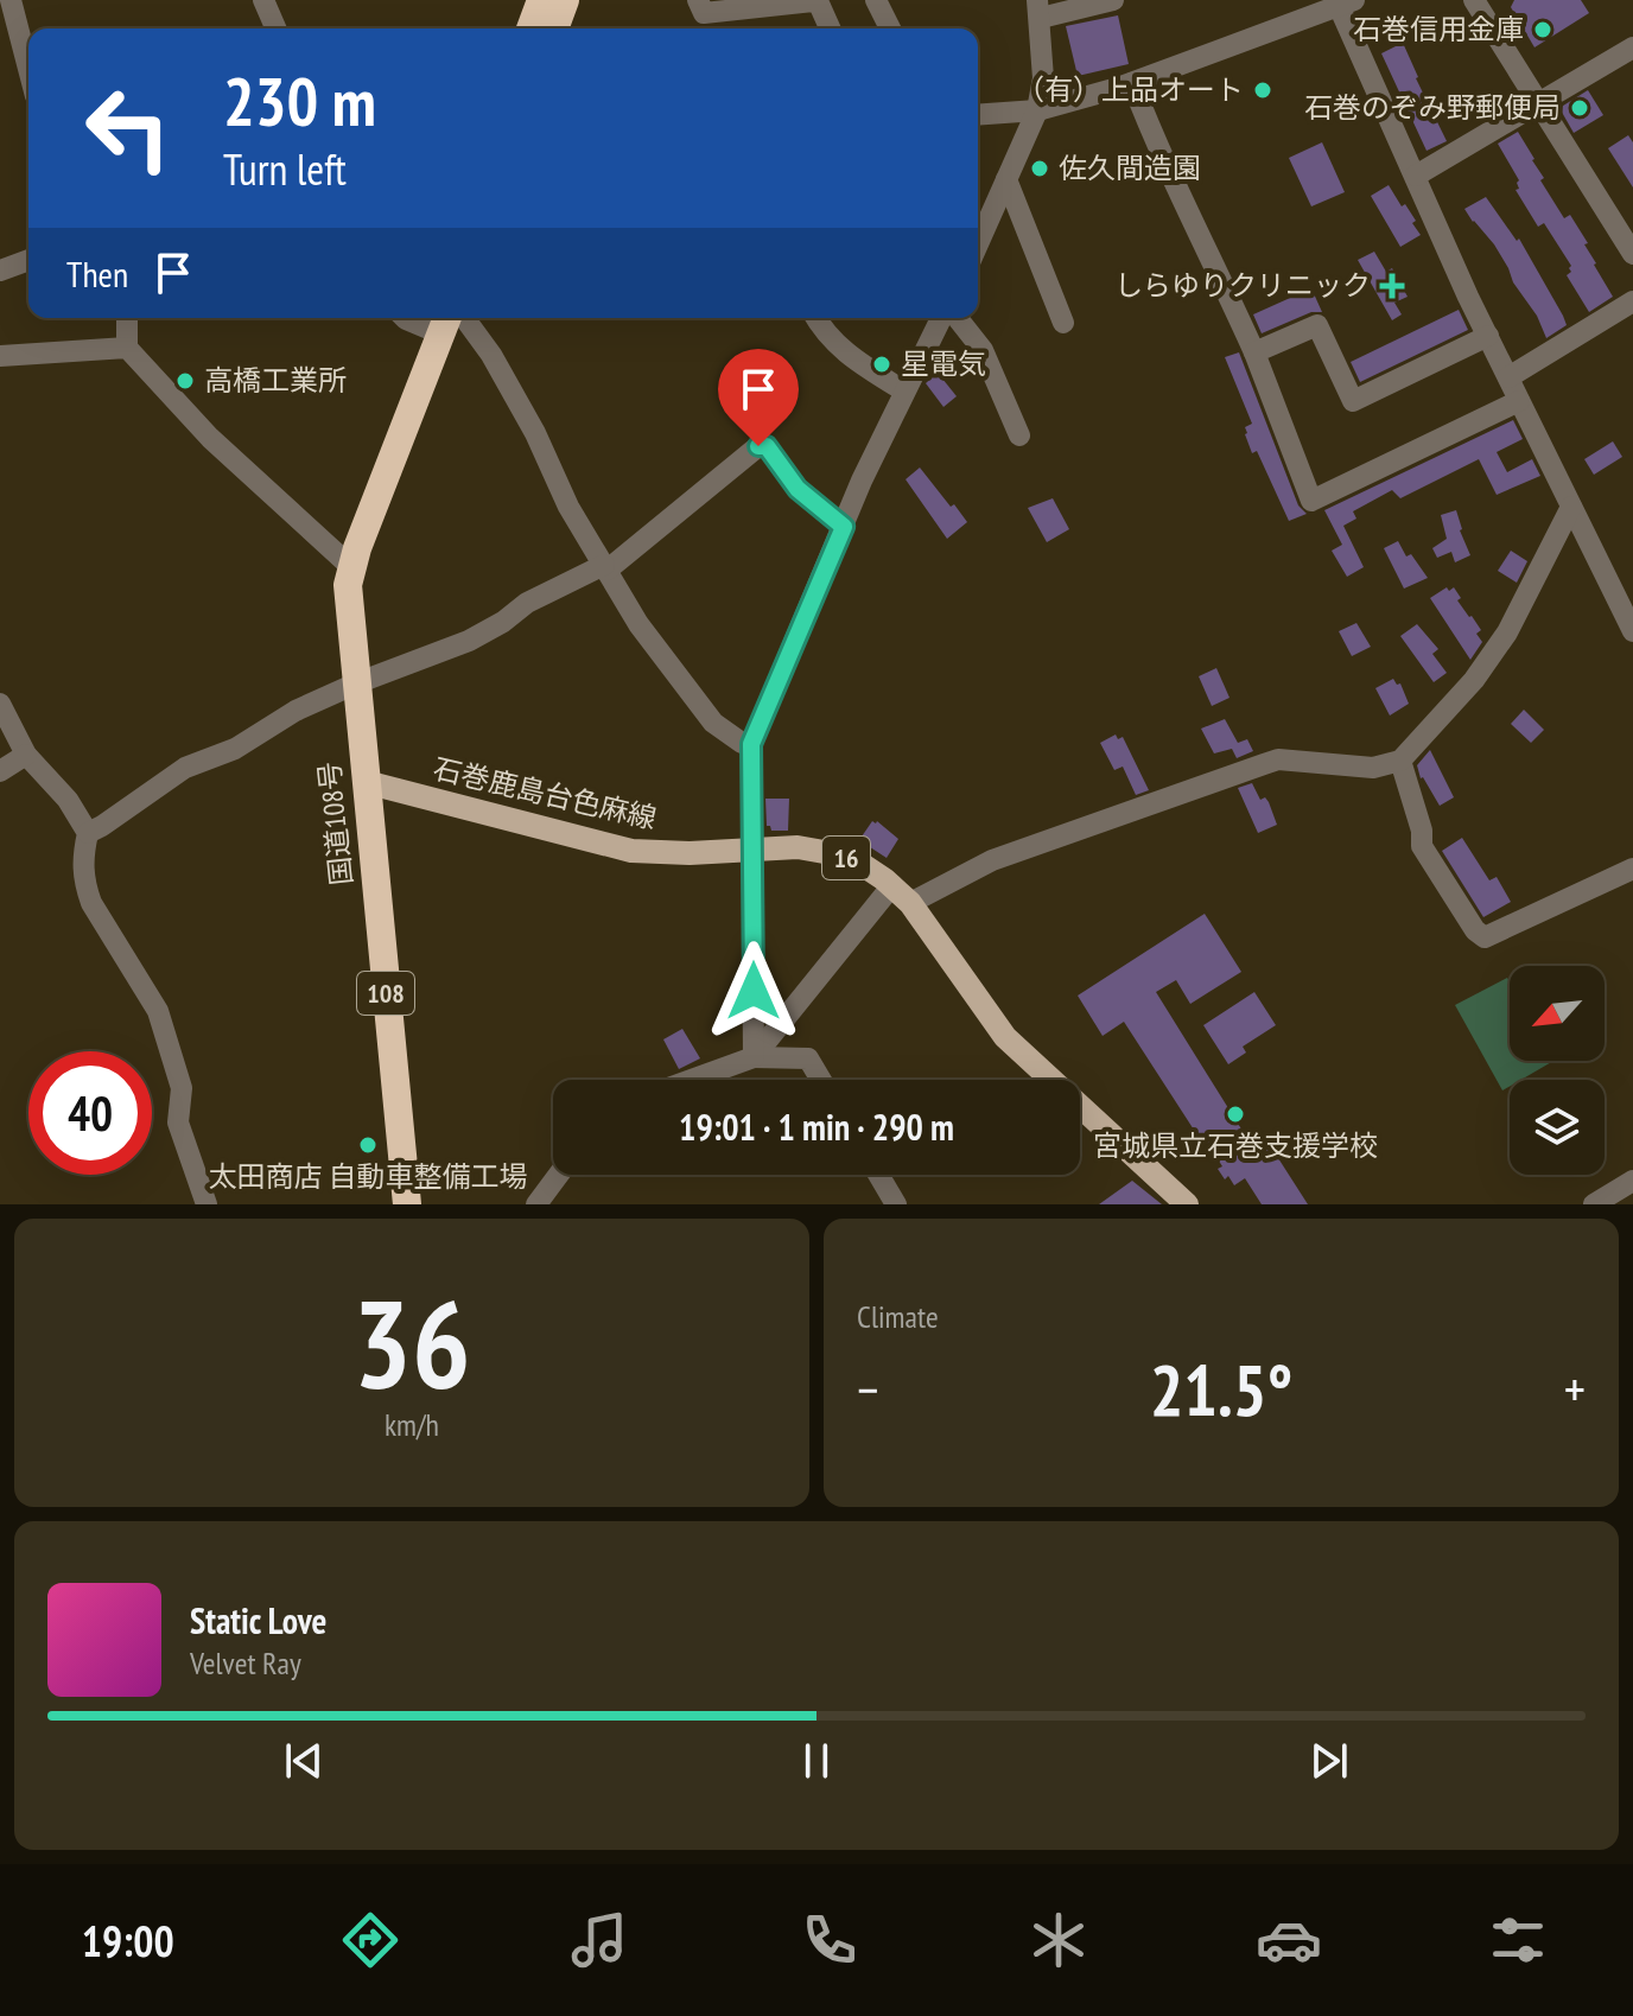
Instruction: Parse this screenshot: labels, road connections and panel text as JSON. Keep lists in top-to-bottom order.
{
  "streets": {
    "highway": ["国道108号", "108"],
    "main road": ["石巻鹿島台色麻線", "16"]
  },
  "crossings": [
    ["石巻鹿島台色麻線", "国道108号"]
  ],
  "places": {
    "other": [
      "石巻信用金庫",
      "（有）上品オート",
      "石巻のぞみ野郵便局",
      "佐久間造園",
      "星電気",
      "高橋工業所",
      "宮城県立石巻支援学校",
      "太田商店 自動車整備工場"
    ],
    "health": ["しらゆりクリニック"]
  },
  "north": "bottom left",
  "page": {
    "turn": ["230 m", "Turn left"],
    "then": "Then",
    "limit": "40",
    "trip": "19:01 · 1 min · 290 m",
    "tile": [
      ["36", "km/h"],
      "Climate"
    ],
    "heat": ["−", "21.5°", "+"],
    "song": ["Static Love", "Velvet Ray"],
    "tabs": "19:00"
  }
}
